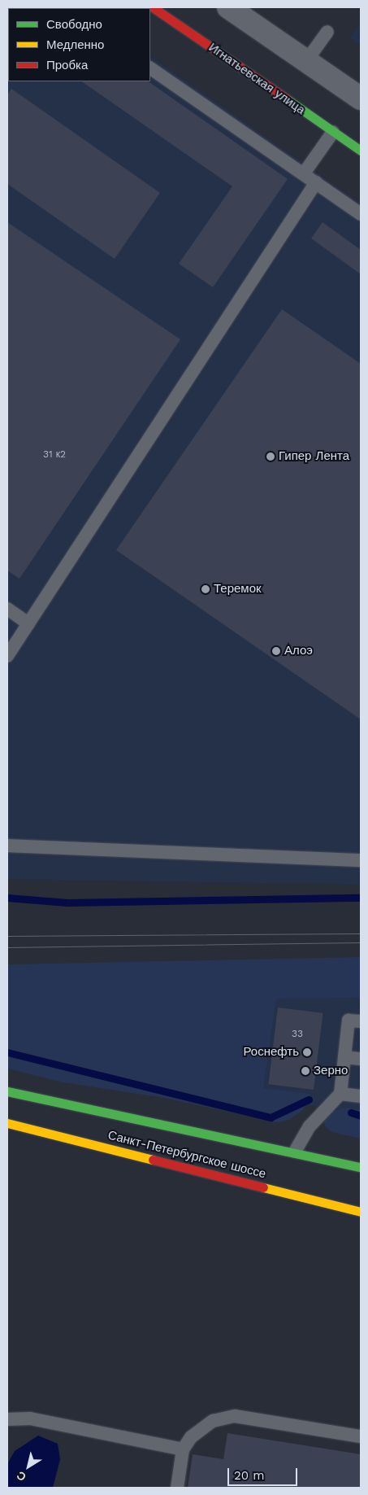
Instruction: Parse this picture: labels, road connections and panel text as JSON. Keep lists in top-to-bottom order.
{
  "streets": {
    "main road": ["Игнатьевская улица", "Санкт-Петербургское шоссе"]
  },
  "places": [
    "Гипер Лента",
    "Теремок",
    "Алоэ",
    "Роснефть",
    "Зерно"
  ],
  "house_numbers": ["31 к2", "33"],
  "legend": ["Свободно", "Медленно", "Пробка"],
  "scale_bar": "20 m",
  "north": "bottom left"
}
